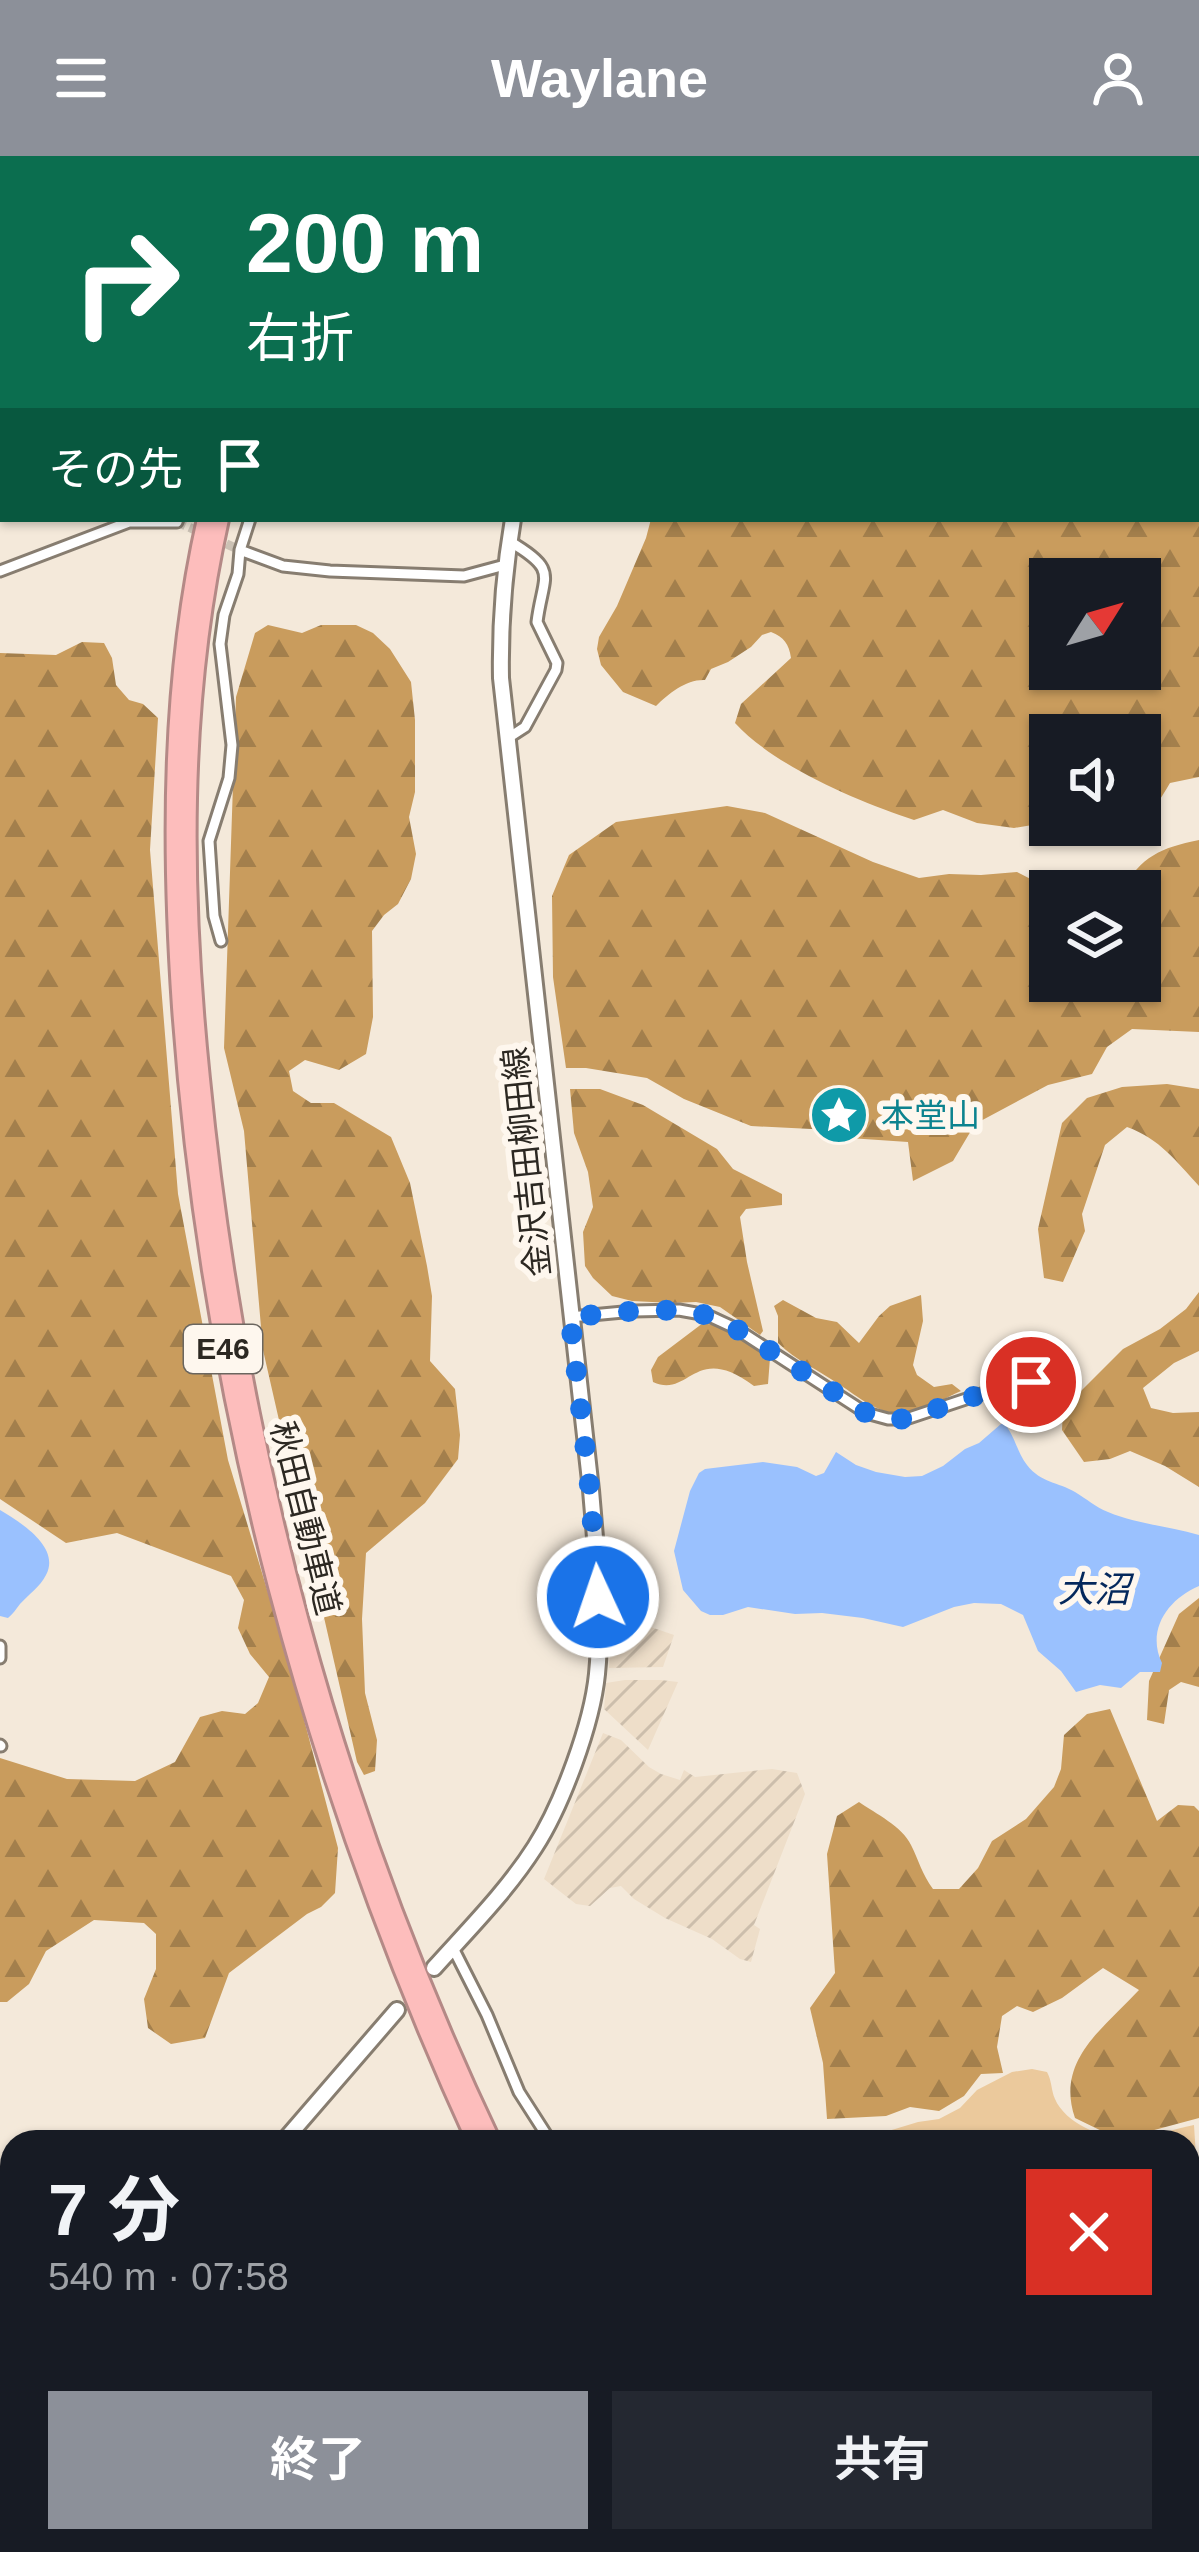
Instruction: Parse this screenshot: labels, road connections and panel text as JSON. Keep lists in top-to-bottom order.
{
  "streets": {
    "highway": ["E46", "秋田自動車道"],
    "main road": ["金沢吉田柳田線"]
  },
  "water": ["大沼"],
  "places": {
    "place": ["本堂山"]
  },
  "north": "top right",
  "page": {
    "header": "Waylane",
    "turn": ["200 m", "右折"],
    "then": "その先",
    "heading": ["7 分", "540 m · 07:58"],
    "buttons": ["終了", "共有"]
  }
}
